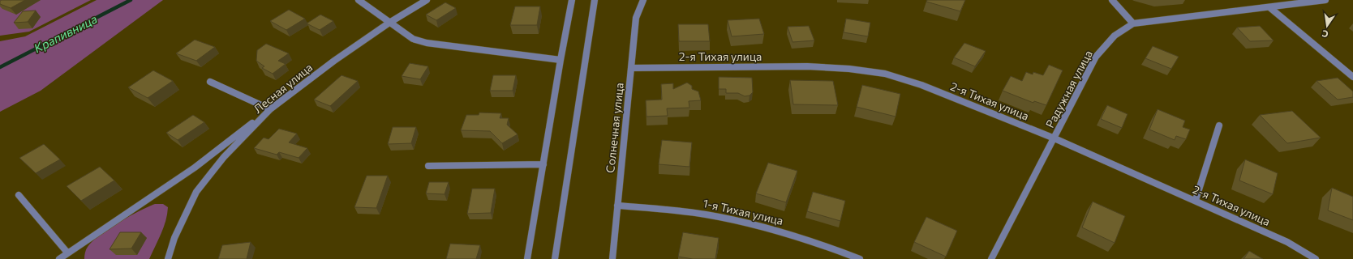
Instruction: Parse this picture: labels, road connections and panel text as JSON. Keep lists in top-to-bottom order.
{
  "streets": {
    "street": [
      "2-я Тихая улица",
      "Лесная улица",
      "Радужная улица",
      "Солнечная улица",
      "1-я Тихая улица"
    ]
  },
  "crossings": [
    ["2-я Тихая улица", "Радужная улица"],
    ["2-я Тихая улица", "Солнечная улица"],
    ["Солнечная улица", "1-я Тихая улица"]
  ],
  "water": ["Крапивница"],
  "north": "bottom"
}
